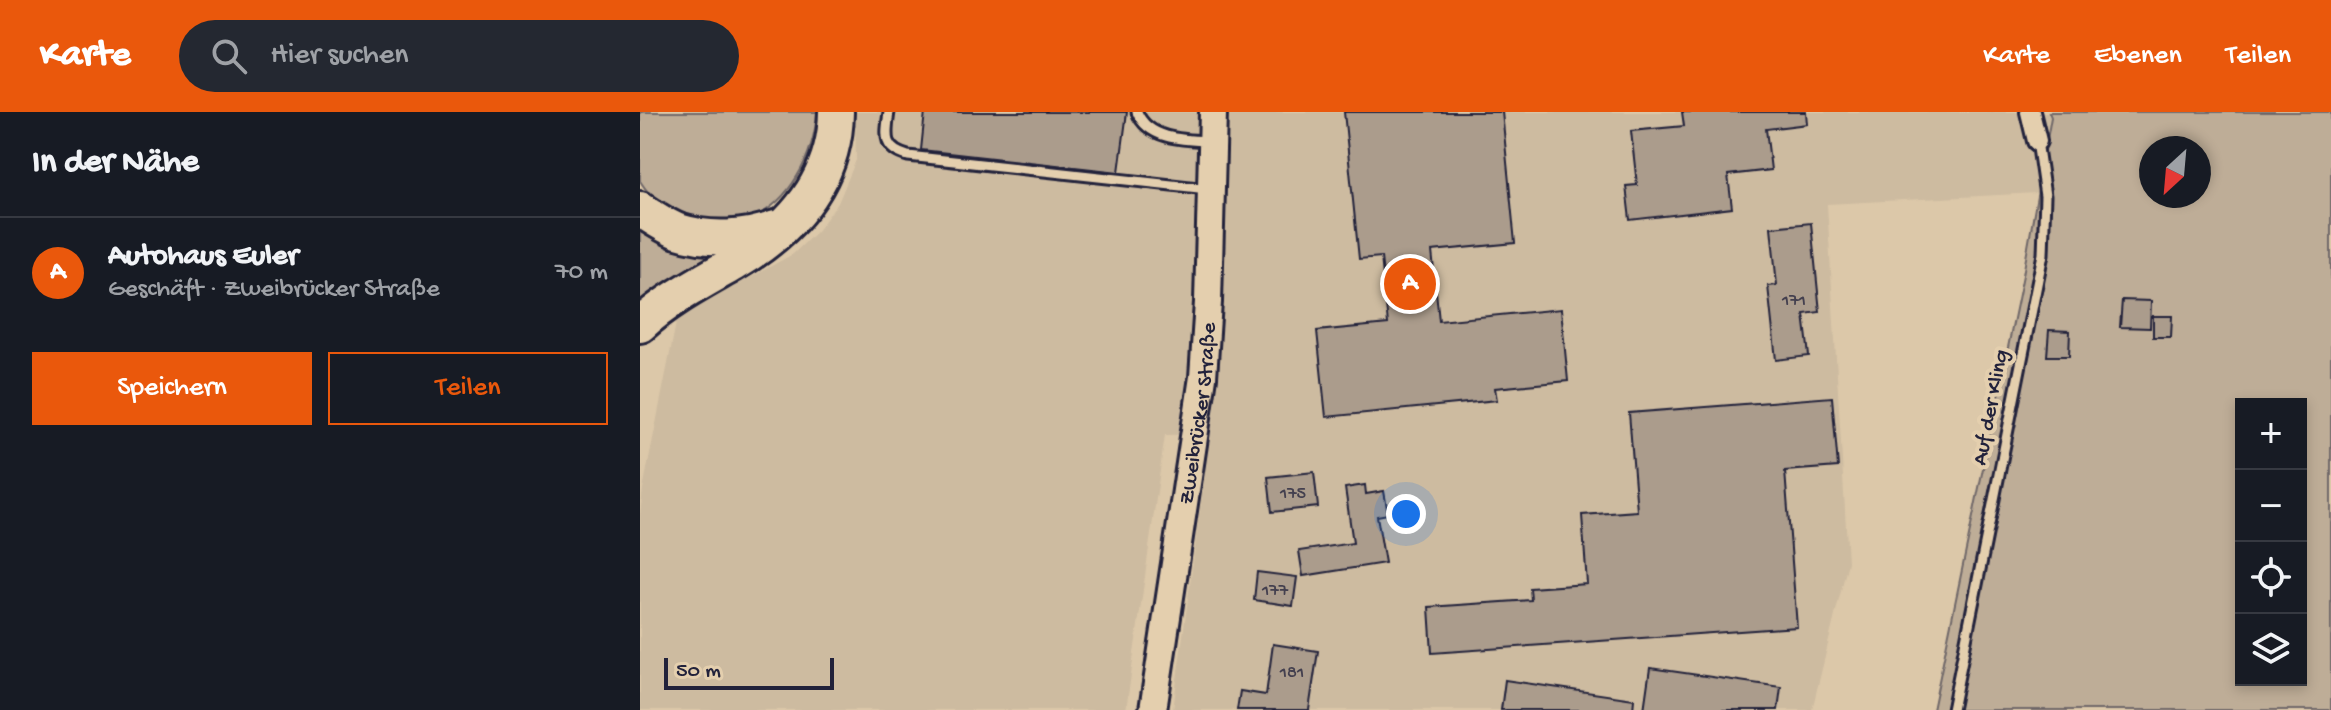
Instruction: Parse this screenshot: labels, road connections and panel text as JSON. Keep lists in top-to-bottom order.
{
  "streets": {
    "street": ["Auf der Kling", "Zweibrücker Straße"]
  },
  "house_numbers": [
    "171",
    "175",
    "177",
    "181"
  ],
  "scale_bar": "50 m",
  "north": "bottom left",
  "page": {
    "header": "Karte",
    "search": "Hier suchen",
    "nav": ["Karte", "Ebenen", "Teilen"],
    "heading": "In der Nähe",
    "list": [
      {
        "mark": "A",
        "name": "Autohaus Euler",
        "note": "Geschäft · Zweibrücker Straße",
        "value": "70 m"
      }
    ],
    "pins": "A",
    "buttons": ["Speichern", "Teilen"],
    "map_buttons": ["+", "−"],
    "scale": "50 m"
  }
}
